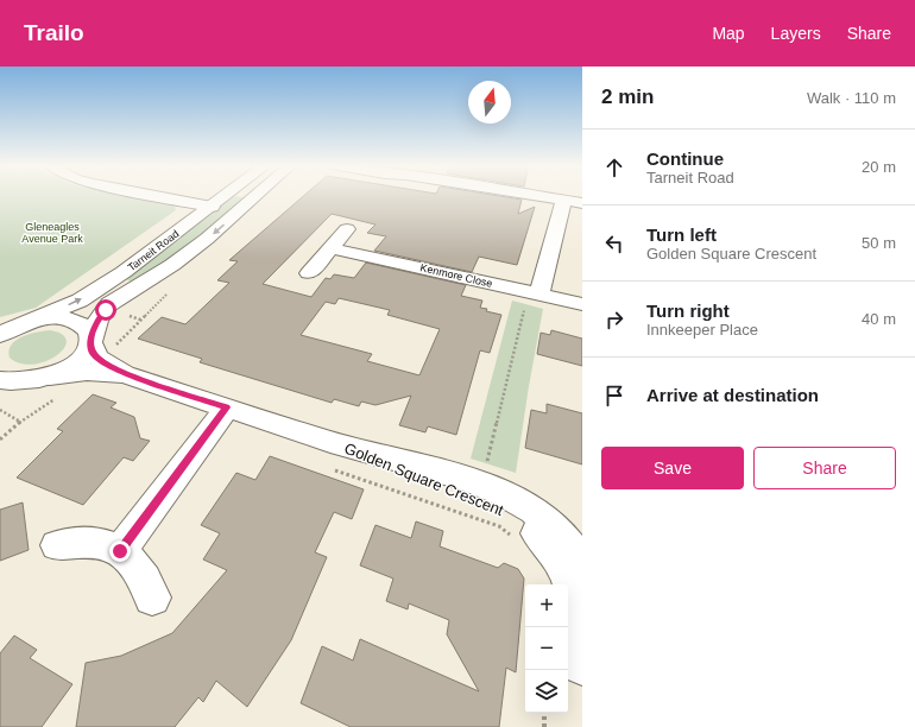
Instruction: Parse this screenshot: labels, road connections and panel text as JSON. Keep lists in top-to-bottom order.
{
  "streets": {
    "street": ["Tarneit Road", "Kenmore Close", "Golden Square Crescent"]
  },
  "crossings": [
    ["Tarneit Road", "Golden Square Crescent"]
  ],
  "parks": ["Gleneagles Avenue Park"],
  "north": "top",
  "page": {
    "header": "Trailo",
    "nav": ["Map", "Layers", "Share"],
    "heading": ["2 min", "Walk · 110 m"],
    "list": [
      ["Continue", "Tarneit Road", "20 m"],
      ["Turn left", "Golden Square Crescent", "50 m"],
      ["Turn right", "Innkeeper Place", "40 m"],
      "Arrive at destination"
    ],
    "buttons": ["Save", "Share"],
    "map_buttons": ["+", "−"]
  }
}
